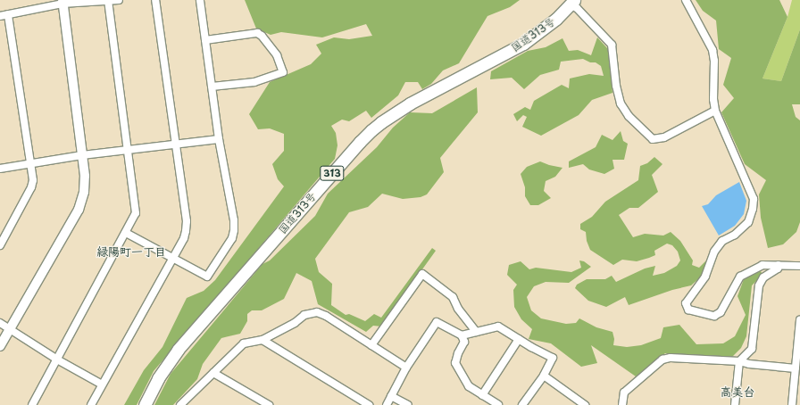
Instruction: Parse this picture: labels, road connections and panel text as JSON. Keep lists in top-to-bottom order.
{
  "streets": {
    "highway": ["国道313号", "313"]
  },
  "districts": ["緑陽町一丁目", "高美台"]
}
